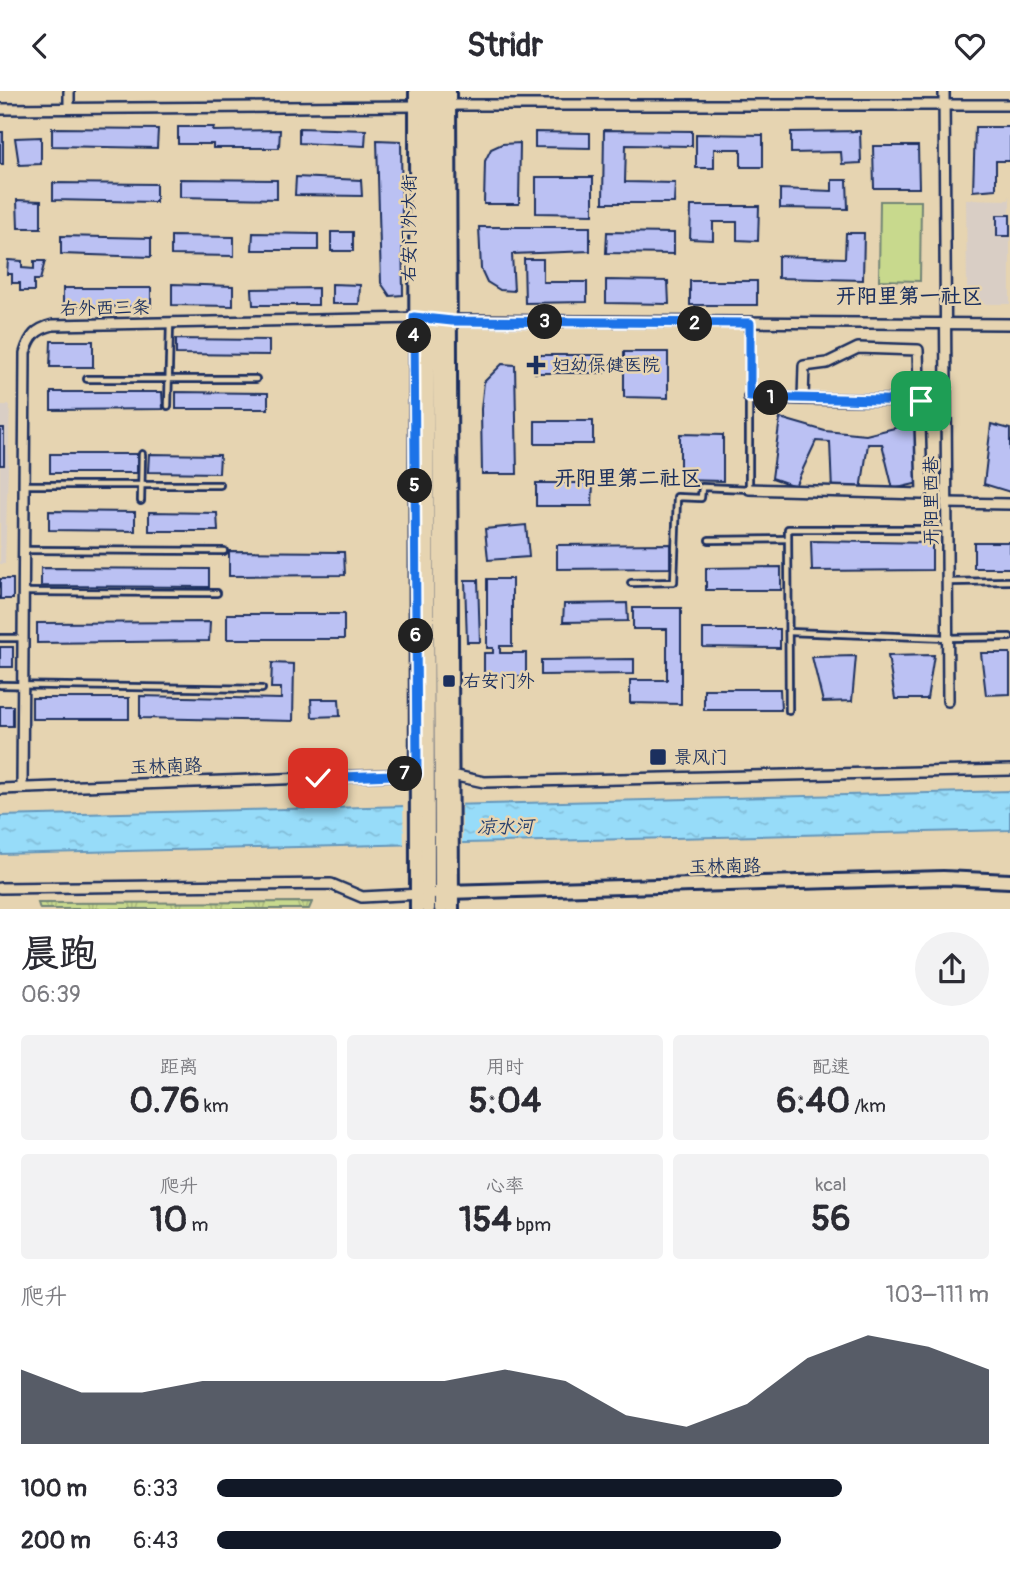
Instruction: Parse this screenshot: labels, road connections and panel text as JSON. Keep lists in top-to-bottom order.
{
  "streets": {
    "street": [
      "右安门外大街",
      "右外西三条",
      "开阳里西巷",
      "玉林南路"
    ]
  },
  "crossings": [
    ["右安门外大街", "右外西三条"],
    ["右安门外大街", "玉林南路"],
    ["右外西三条", "开阳里西巷"],
    ["右外西三条", "玉林南路"]
  ],
  "districts": ["开阳里第一社区", "开阳里第二社区"],
  "water": ["凉水河"],
  "places": {
    "health": ["妇幼保健医院"],
    "transit": ["右安门外", "景风门"]
  },
  "page": {
    "header": "Stridr",
    "pins": [
      "3",
      "2",
      "4",
      "1",
      "5",
      "6",
      "7"
    ],
    "heading": ["晨跑", "06:39"],
    "stats": [
      ["距离", "0.76 km"],
      ["用时", "5:04"],
      ["配速", "6:40 /km"],
      ["爬升", "10 m"],
      ["心率", "154 bpm"],
      ["kcal", "56"]
    ],
    "chart": ["爬升", "103–111 m"],
    "list": [
      {
        "name": "100 m",
        "note": "6:33"
      },
      {
        "name": "200 m",
        "note": "6:43"
      }
    ]
  }
}
